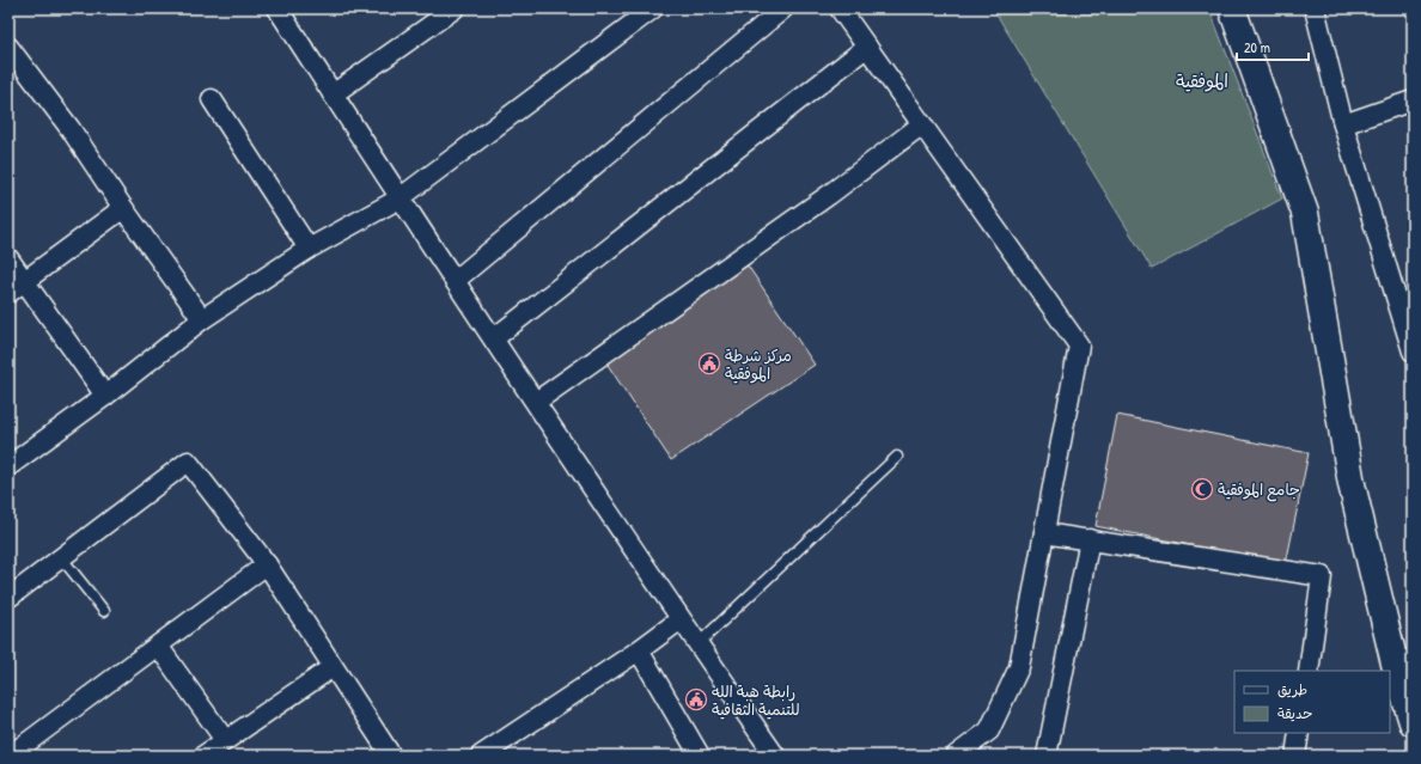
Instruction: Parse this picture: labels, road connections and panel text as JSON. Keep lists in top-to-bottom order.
{
  "districts": ["الموفقية"],
  "places": {
    "public building": ["مركز شرطة الموفقية", "رابطة هبة الله للتنمية الثقافية"],
    "mosque": ["جامع الموفقية"]
  },
  "legend": ["طريق", "حديقة"],
  "scale_bar": "20 m"
}
